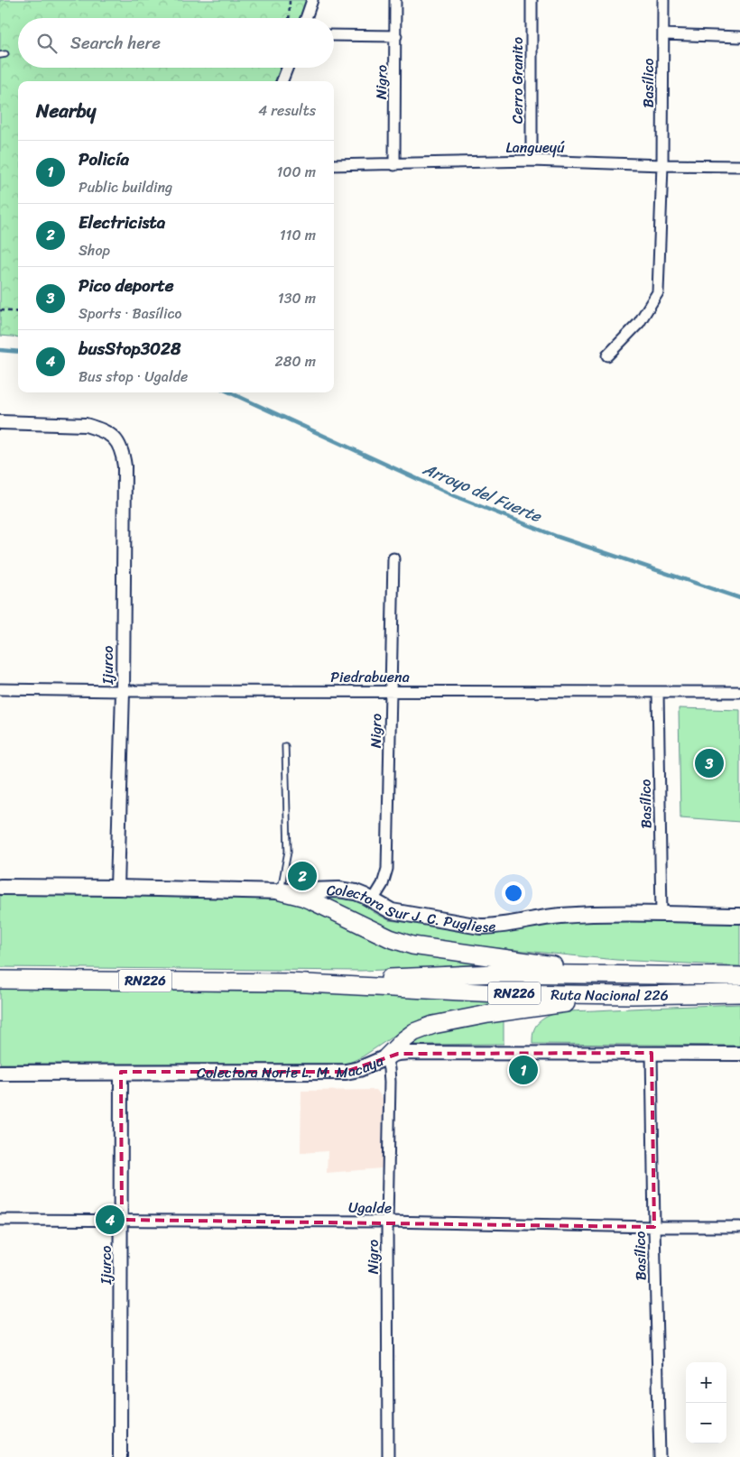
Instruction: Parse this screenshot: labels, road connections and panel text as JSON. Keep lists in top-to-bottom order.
{
  "streets": {
    "highway": ["RN226", "Ruta Nacional 226"],
    "main road": ["Colectora Sur J. C. Pugliese", "Colectora Norte L. M. Macaya"],
    "street": [
      "Cerro Granito",
      "Nigro",
      "Basílico",
      "Langueyú",
      "Ijurco",
      "Piedrabuena",
      "Ugalde"
    ]
  },
  "crossings": [
    ["Cerro Granito", "Langueyú"],
    ["Nigro", "Langueyú"],
    ["Nigro", "Piedrabuena"],
    ["Nigro", "Colectora Sur J. C. Pugliese"],
    ["Nigro", "Colectora Norte L. M. Macaya"],
    ["Nigro", "Ugalde"],
    ["Basílico", "Langueyú"],
    ["Basílico", "Piedrabuena"],
    ["Basílico", "Colectora Sur J. C. Pugliese"],
    ["Basílico", "Colectora Norte L. M. Macaya"],
    ["Basílico", "Ugalde"],
    ["Ijurco", "Piedrabuena"],
    ["Ijurco", "Colectora Sur J. C. Pugliese"],
    ["Ijurco", "Colectora Norte L. M. Macaya"],
    ["Ijurco", "Ugalde"]
  ],
  "water": ["Arroyo del Fuerte"],
  "page": {
    "search": "Search here",
    "heading": ["Nearby", "4 results"],
    "list": [
      {
        "mark": "1",
        "name": "Policía",
        "note": "Public building",
        "value": "100 m"
      },
      {
        "mark": "2",
        "name": "Electricista",
        "note": "Shop",
        "value": "110 m"
      },
      {
        "mark": "3",
        "name": "Pico deporte",
        "note": "Sports · Basílico",
        "value": "130 m"
      },
      {
        "mark": "4",
        "name": "busStop3028",
        "note": "Bus stop · Ugalde",
        "value": "280 m"
      }
    ],
    "pins": [
      "3",
      "2",
      "1",
      "4"
    ],
    "map_buttons": ["+", "−"]
  }
}
